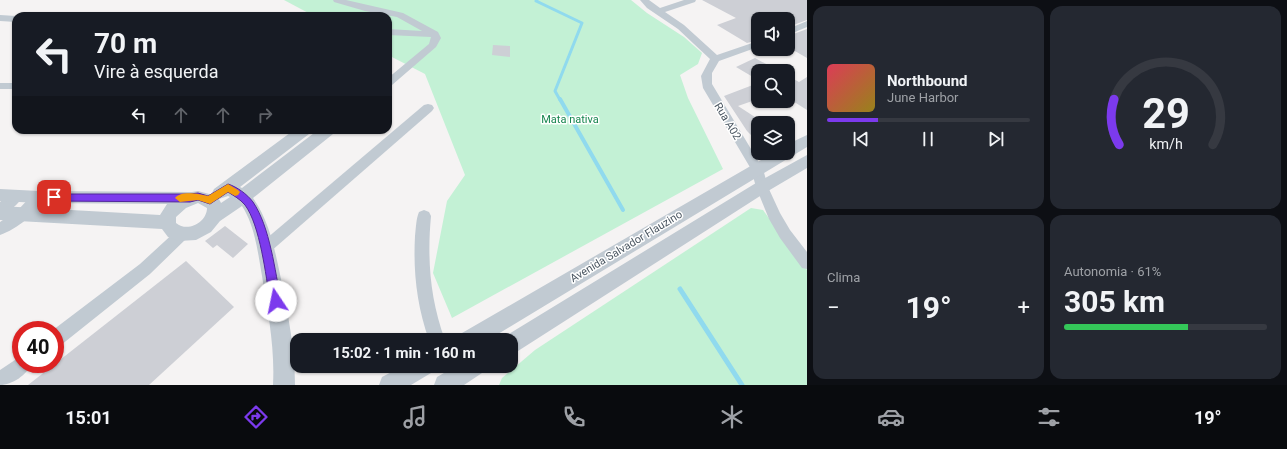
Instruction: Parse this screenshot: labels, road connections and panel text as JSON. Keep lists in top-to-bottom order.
{
  "streets": {
    "street": ["Rua A02", "Avenida Salvador Flauzino"]
  },
  "crossings": [
    ["Rua A02", "Avenida Salvador Flauzino"]
  ],
  "parks": ["Mata nativa"],
  "page": {
    "turn": ["70 m", "Vire à esquerda"],
    "song": ["Northbound", "June Harbor"],
    "tile": [
      "Clima",
      ["Autonomia · 61%", "305 km"]
    ],
    "heat": ["−", "19°", "+"],
    "limit": "40",
    "trip": "15:02 · 1 min · 160 m",
    "tabs": ["15:01", "19°"],
    "gauge": ["29", "km/h"]
  }
}
